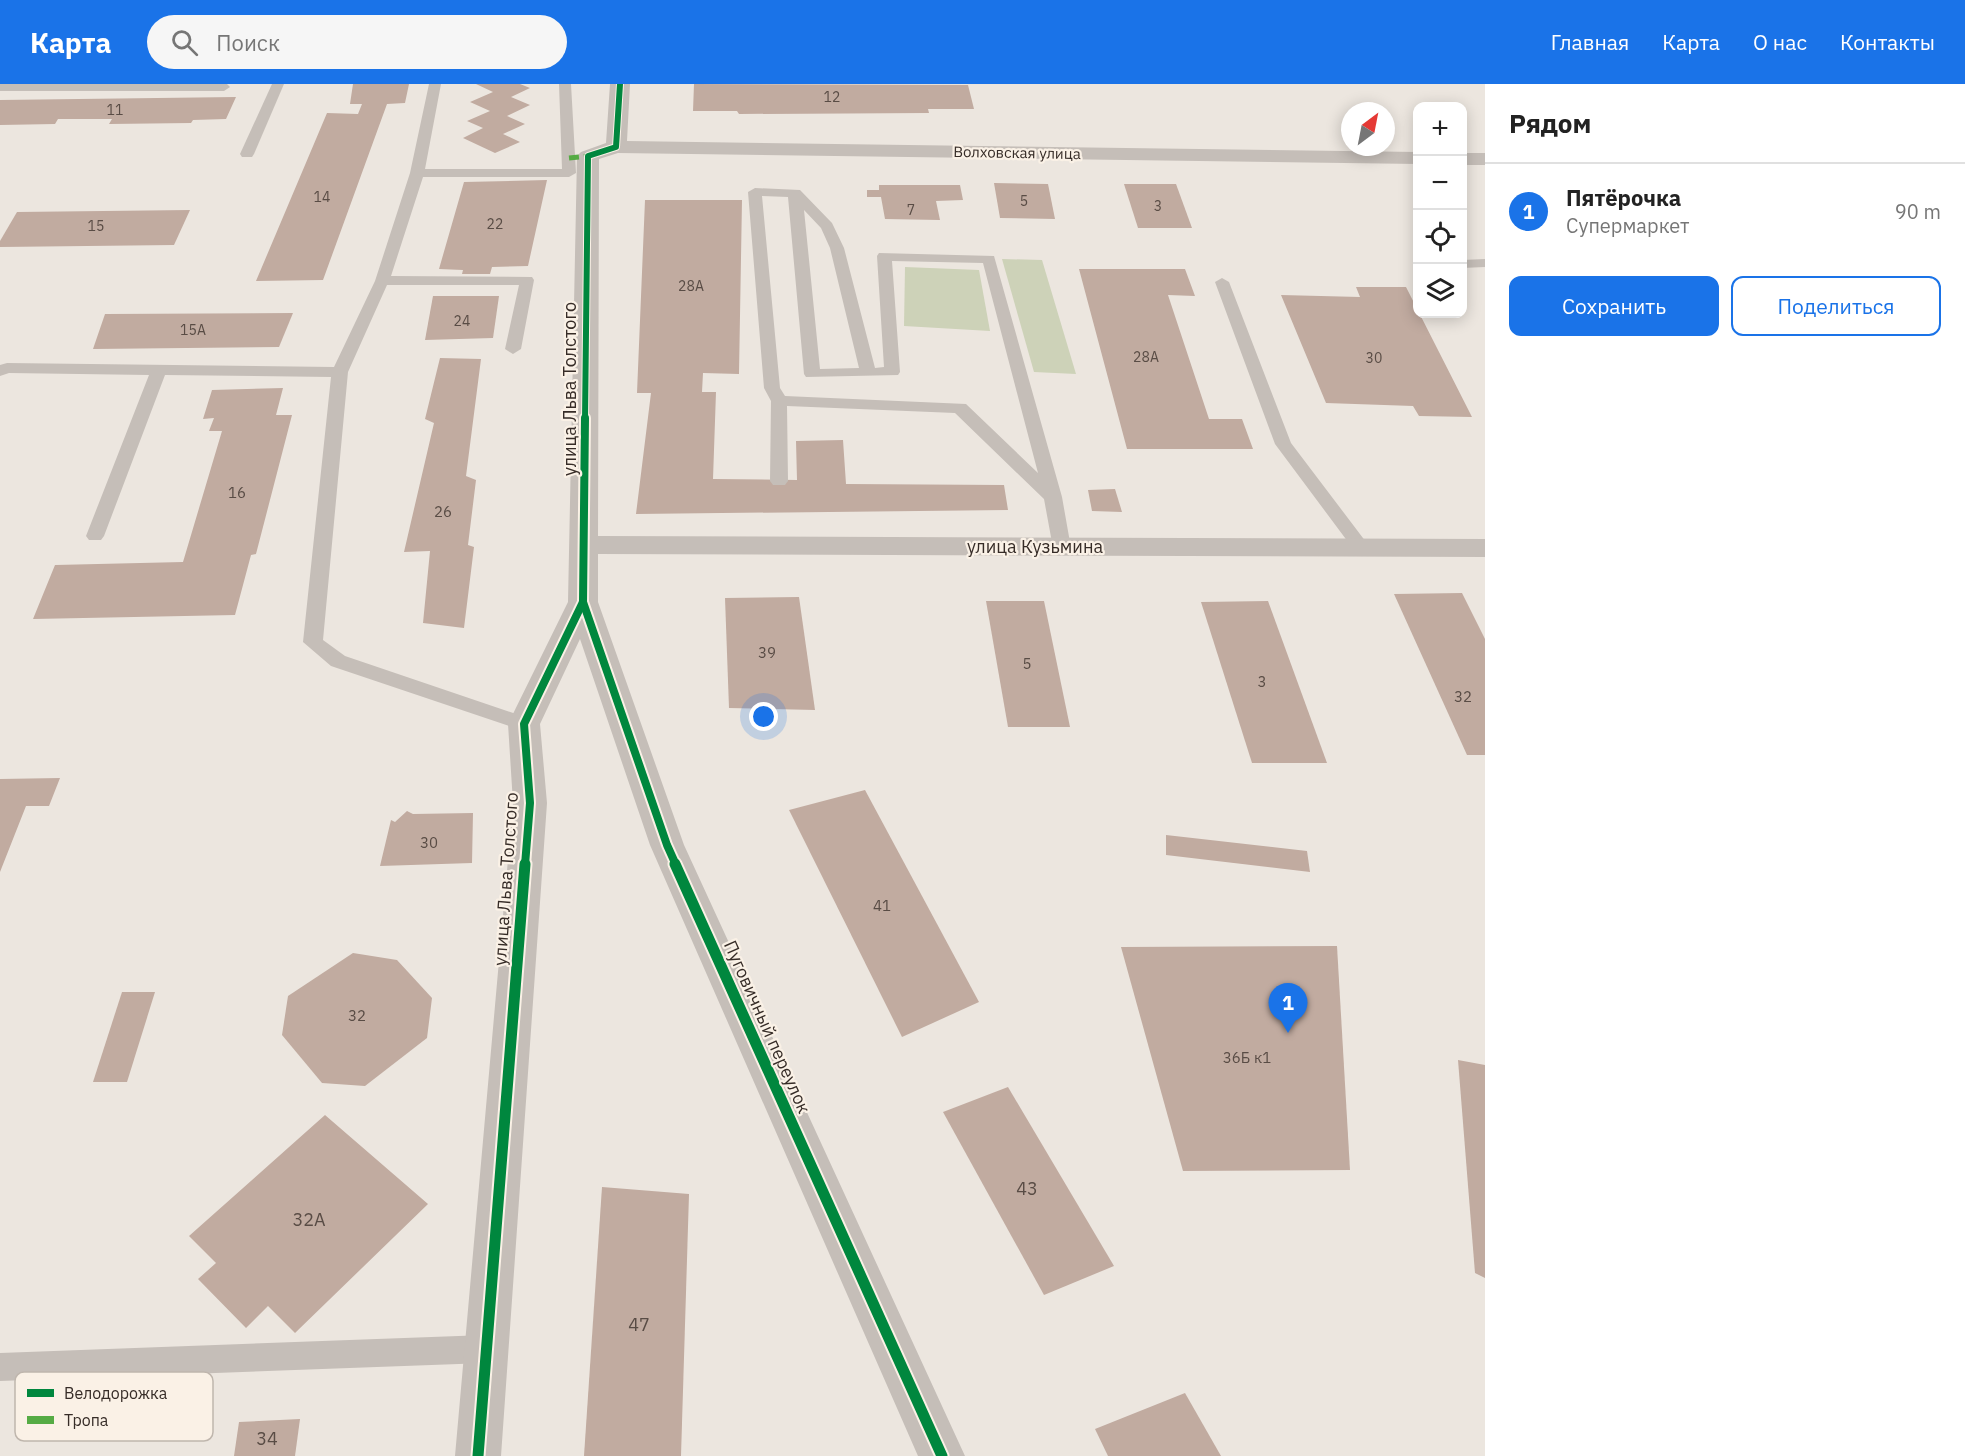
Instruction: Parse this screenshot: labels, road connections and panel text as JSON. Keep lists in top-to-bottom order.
{
  "streets": {
    "street": [
      "Волховская улица",
      "улица Льва Толстого",
      "улица Кузьмина",
      "Пуговичный переулок"
    ]
  },
  "crossings": [
    ["Волховская улица", "улица Льва Толстого"],
    ["улица Льва Толстого", "улица Кузьмина"],
    ["улица Льва Толстого", "Пуговичный переулок"]
  ],
  "house_numbers": [
    "12",
    "11",
    "14",
    "5",
    "3",
    "7",
    "22",
    "15",
    "28А",
    "24",
    "15А",
    "28А",
    "30",
    "16",
    "26",
    "39",
    "5",
    "3",
    "32",
    "30",
    "41",
    "32",
    "36Б к1",
    "43",
    "32А",
    "47",
    "34"
  ],
  "legend": ["Велодорожка", "Тропа"],
  "north": "top right",
  "page": {
    "header": "Карта",
    "search": "Поиск",
    "nav": [
      "Главная",
      "Карта",
      "О нас",
      "Контакты"
    ],
    "heading": "Рядом",
    "map_buttons": ["+", "−"],
    "list": [
      {
        "mark": "1",
        "name": "Пятёрочка",
        "note": "Супермаркет",
        "value": "90 m"
      }
    ],
    "buttons": ["Сохранить", "Поделиться"],
    "pins": "1"
  }
}
